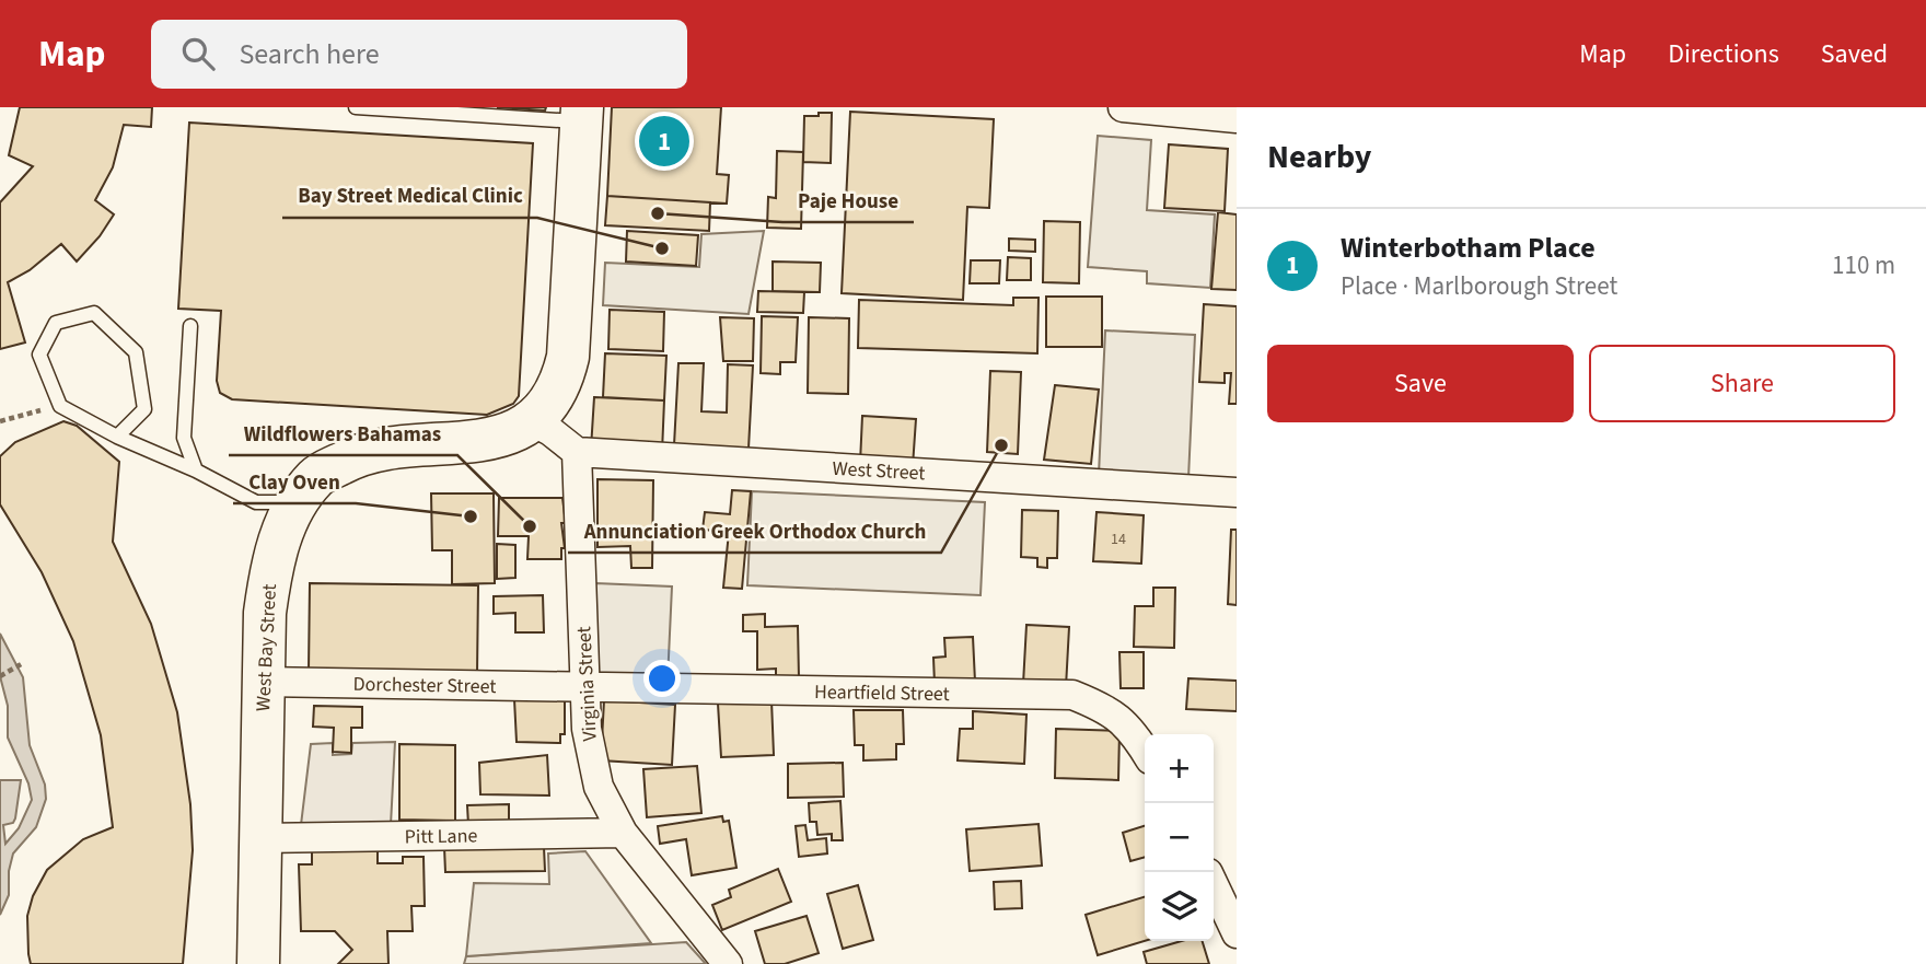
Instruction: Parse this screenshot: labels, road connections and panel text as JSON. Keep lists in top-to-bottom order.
{
  "streets": {
    "highway": ["West Bay Street"],
    "street": [
      "West Street",
      "Virginia Street",
      "Dorchester Street",
      "Heartfield Street",
      "Pitt Lane"
    ]
  },
  "crossings": [
    ["West Street", "Virginia Street"],
    ["West Bay Street", "Dorchester Street"],
    ["West Bay Street", "Pitt Lane"],
    ["Virginia Street", "Dorchester Street"],
    ["Virginia Street", "Heartfield Street"],
    ["Virginia Street", "Pitt Lane"],
    ["Dorchester Street", "Heartfield Street"]
  ],
  "places": [
    "Paje House",
    "Bay Street Medical Clinic",
    "Annunciation Greek Orthodox Church",
    "Clay Oven",
    "Wildflowers Bahamas"
  ],
  "house_numbers": ["14"],
  "page": {
    "header": "Map",
    "search": "Search here",
    "nav": ["Map", "Directions", "Saved"],
    "heading": "Nearby",
    "pins": "1",
    "list": [
      {
        "mark": "1",
        "name": "Winterbotham Place",
        "note": "Place · Marlborough Street",
        "value": "110 m"
      }
    ],
    "buttons": ["Save", "Share"],
    "map_buttons": ["+", "−"]
  }
}
